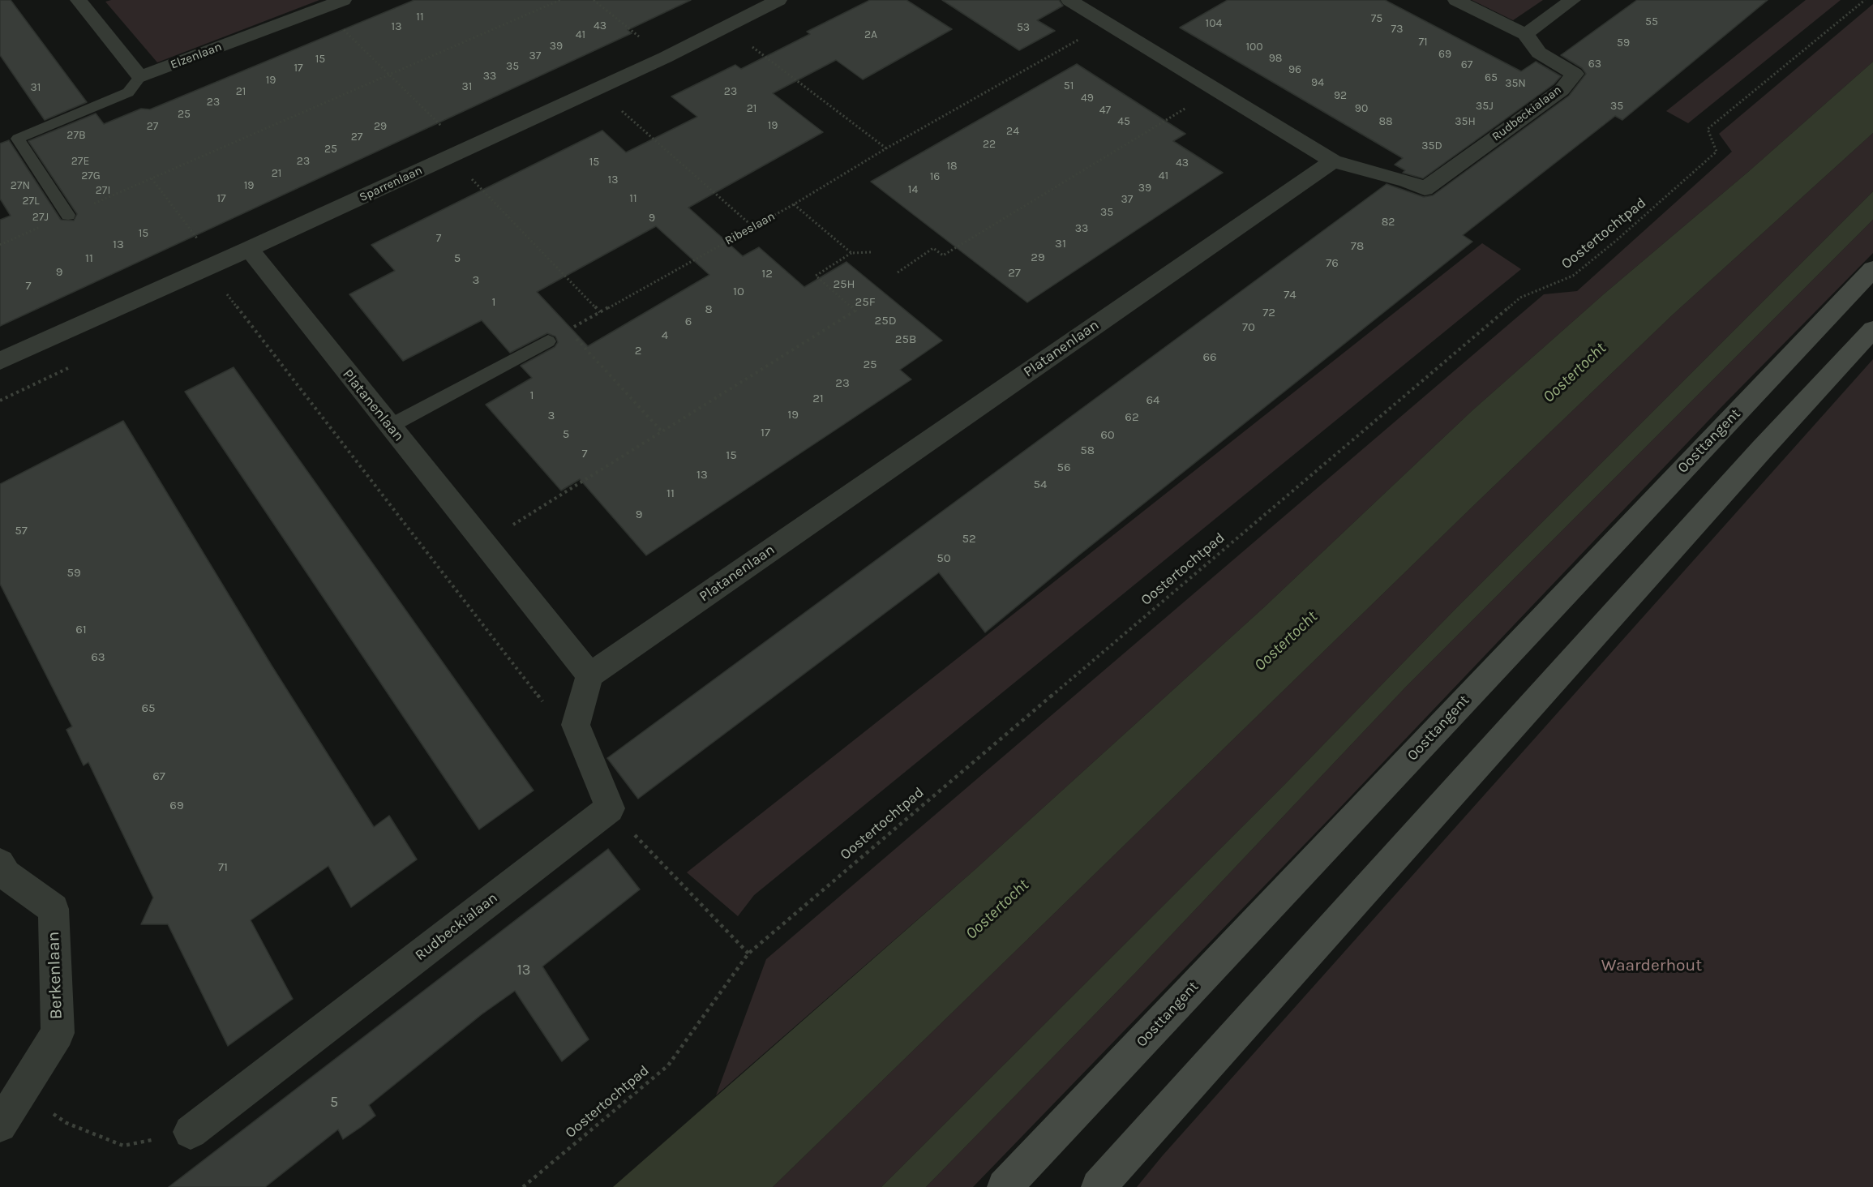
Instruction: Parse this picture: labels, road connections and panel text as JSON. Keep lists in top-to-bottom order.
{
  "streets": {
    "main road": ["Oosttangent"],
    "street": [
      "Elzenlaan",
      "Rudbeckialaan",
      "Sparrenlaan",
      "Platanenlaan",
      "Berkenlaan"
    ],
    "path": ["Ribeslaan", "Oostertochtpad"]
  },
  "crossings": [
    ["Rudbeckialaan", "Platanenlaan"],
    ["Sparrenlaan", "Platanenlaan"]
  ],
  "water": ["Oostertocht"],
  "parks": ["Waarderhout"],
  "house_numbers": [
    "11",
    "75",
    "55",
    "104",
    "43",
    "13",
    "53",
    "73",
    "41",
    "2A",
    "71",
    "59",
    "39",
    "100",
    "69",
    "37",
    "98",
    "15",
    "63",
    "67",
    "35",
    "17",
    "96",
    "33",
    "65",
    "19",
    "94",
    "35N",
    "51",
    "31",
    "31",
    "21",
    "23",
    "92",
    "49",
    "23",
    "35J",
    "35",
    "21",
    "90",
    "47",
    "25",
    "45",
    "88",
    "35H",
    "19",
    "27",
    "29",
    "24",
    "27B",
    "27",
    "22",
    "35D",
    "25",
    "27E",
    "23",
    "15",
    "43",
    "18",
    "21",
    "27G",
    "41",
    "16",
    "13",
    "27N",
    "19",
    "39",
    "14",
    "27I",
    "17",
    "11",
    "37",
    "27L",
    "35",
    "27J",
    "9",
    "82",
    "33",
    "15",
    "7",
    "31",
    "13",
    "78",
    "29",
    "11",
    "5",
    "76",
    "9",
    "27",
    "12",
    "3",
    "25H",
    "7",
    "10",
    "74",
    "1",
    "25F",
    "8",
    "72",
    "25D",
    "6",
    "70",
    "4",
    "25B",
    "2",
    "66",
    "25",
    "23",
    "1",
    "21",
    "64",
    "19",
    "3",
    "62",
    "17",
    "5",
    "60",
    "58",
    "7",
    "15",
    "56",
    "13",
    "54",
    "11",
    "9",
    "57",
    "52",
    "50",
    "59",
    "61",
    "63",
    "65",
    "67",
    "69",
    "71",
    "13",
    "5"
  ]
}
